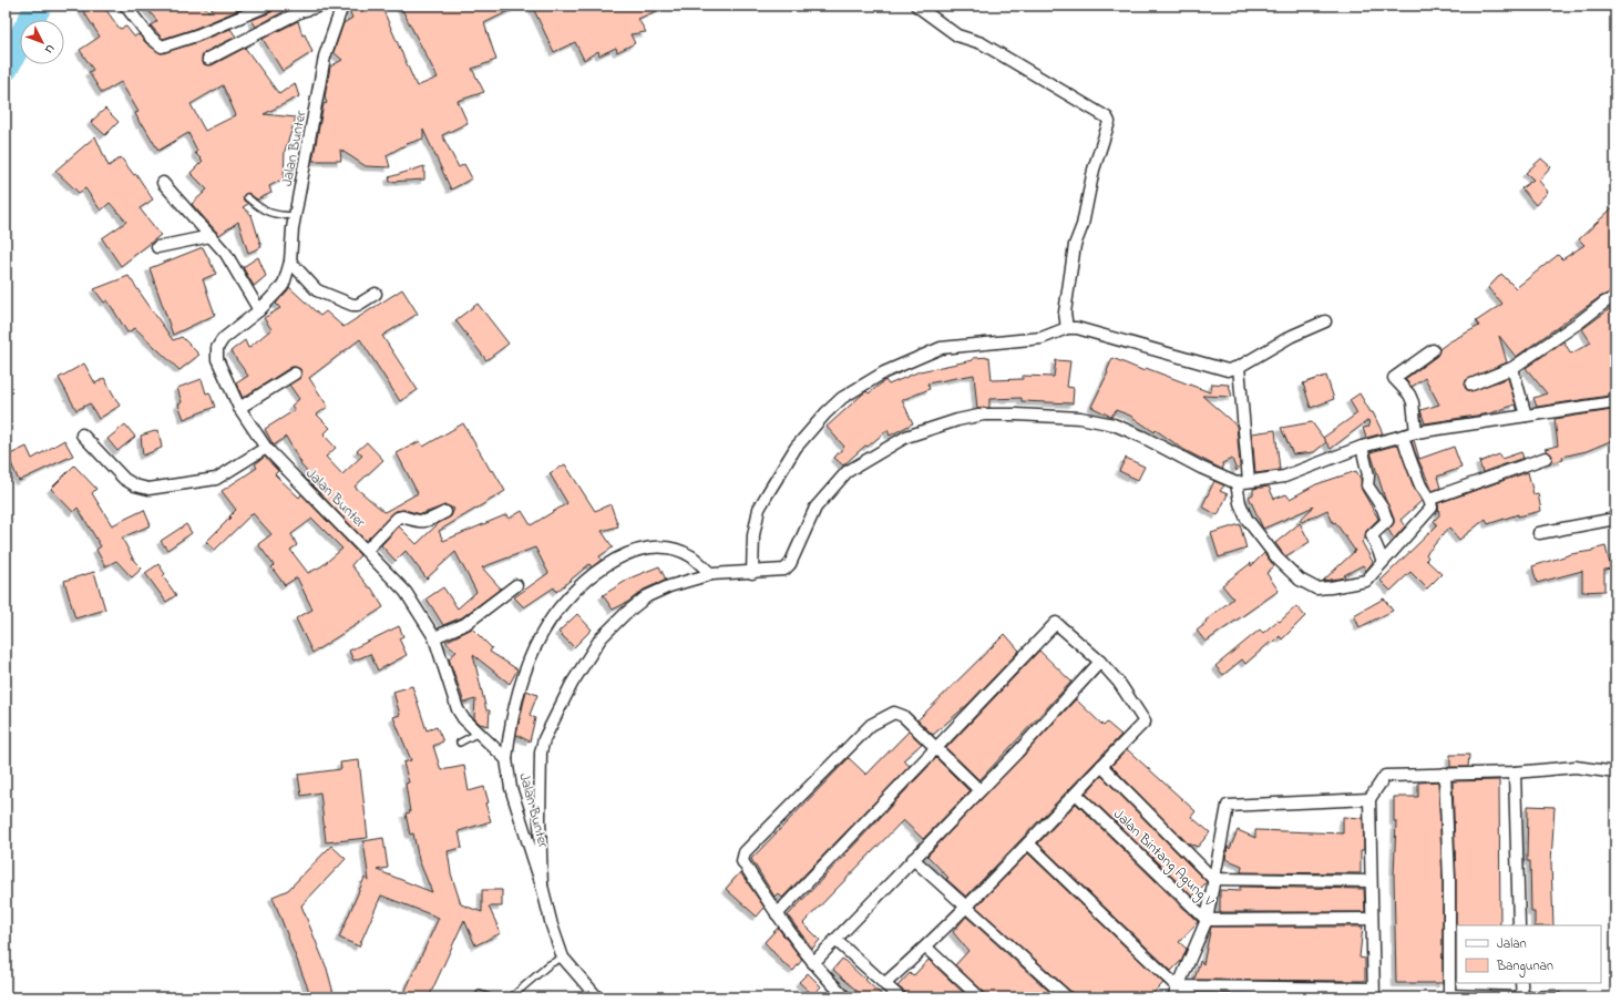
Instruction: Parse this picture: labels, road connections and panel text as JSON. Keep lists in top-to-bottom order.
{
  "streets": {
    "street": ["Jalan Bunter", "Jalan Bintang Agung V"]
  },
  "legend": ["Jalan", "Bangunan"],
  "north": "bottom right"
}
